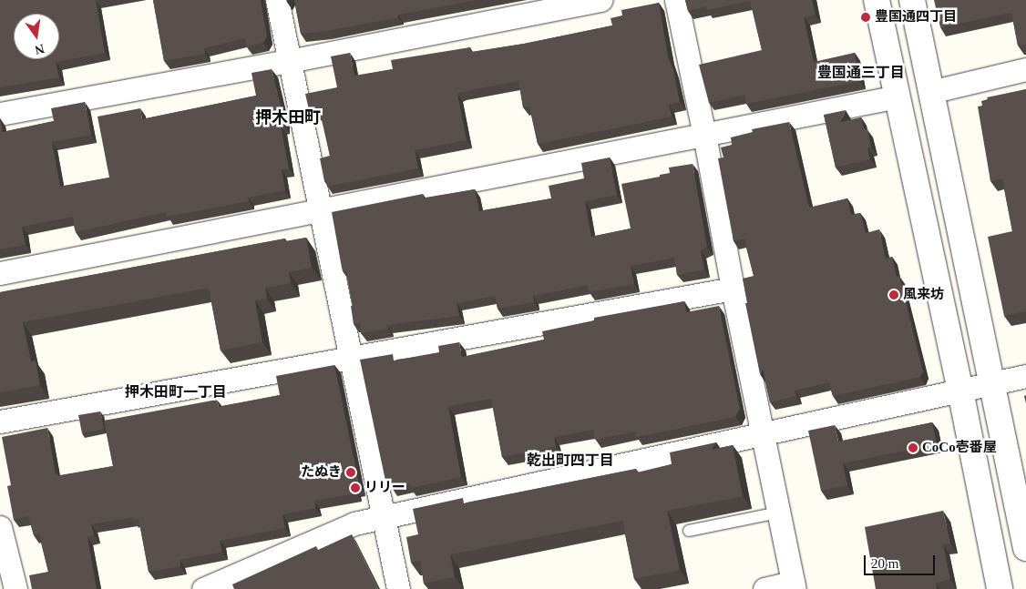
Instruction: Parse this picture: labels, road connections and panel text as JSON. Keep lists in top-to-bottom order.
{
  "districts": [
    "豊国通三丁目",
    "押木田町",
    "押木田町一丁目",
    "乾出町四丁目"
  ],
  "places": [
    "豊国通四丁目",
    "風来坊",
    "CoCo壱番屋",
    "たぬき",
    "リリー"
  ],
  "scale_bar": "20 m",
  "north": "bottom"
}
